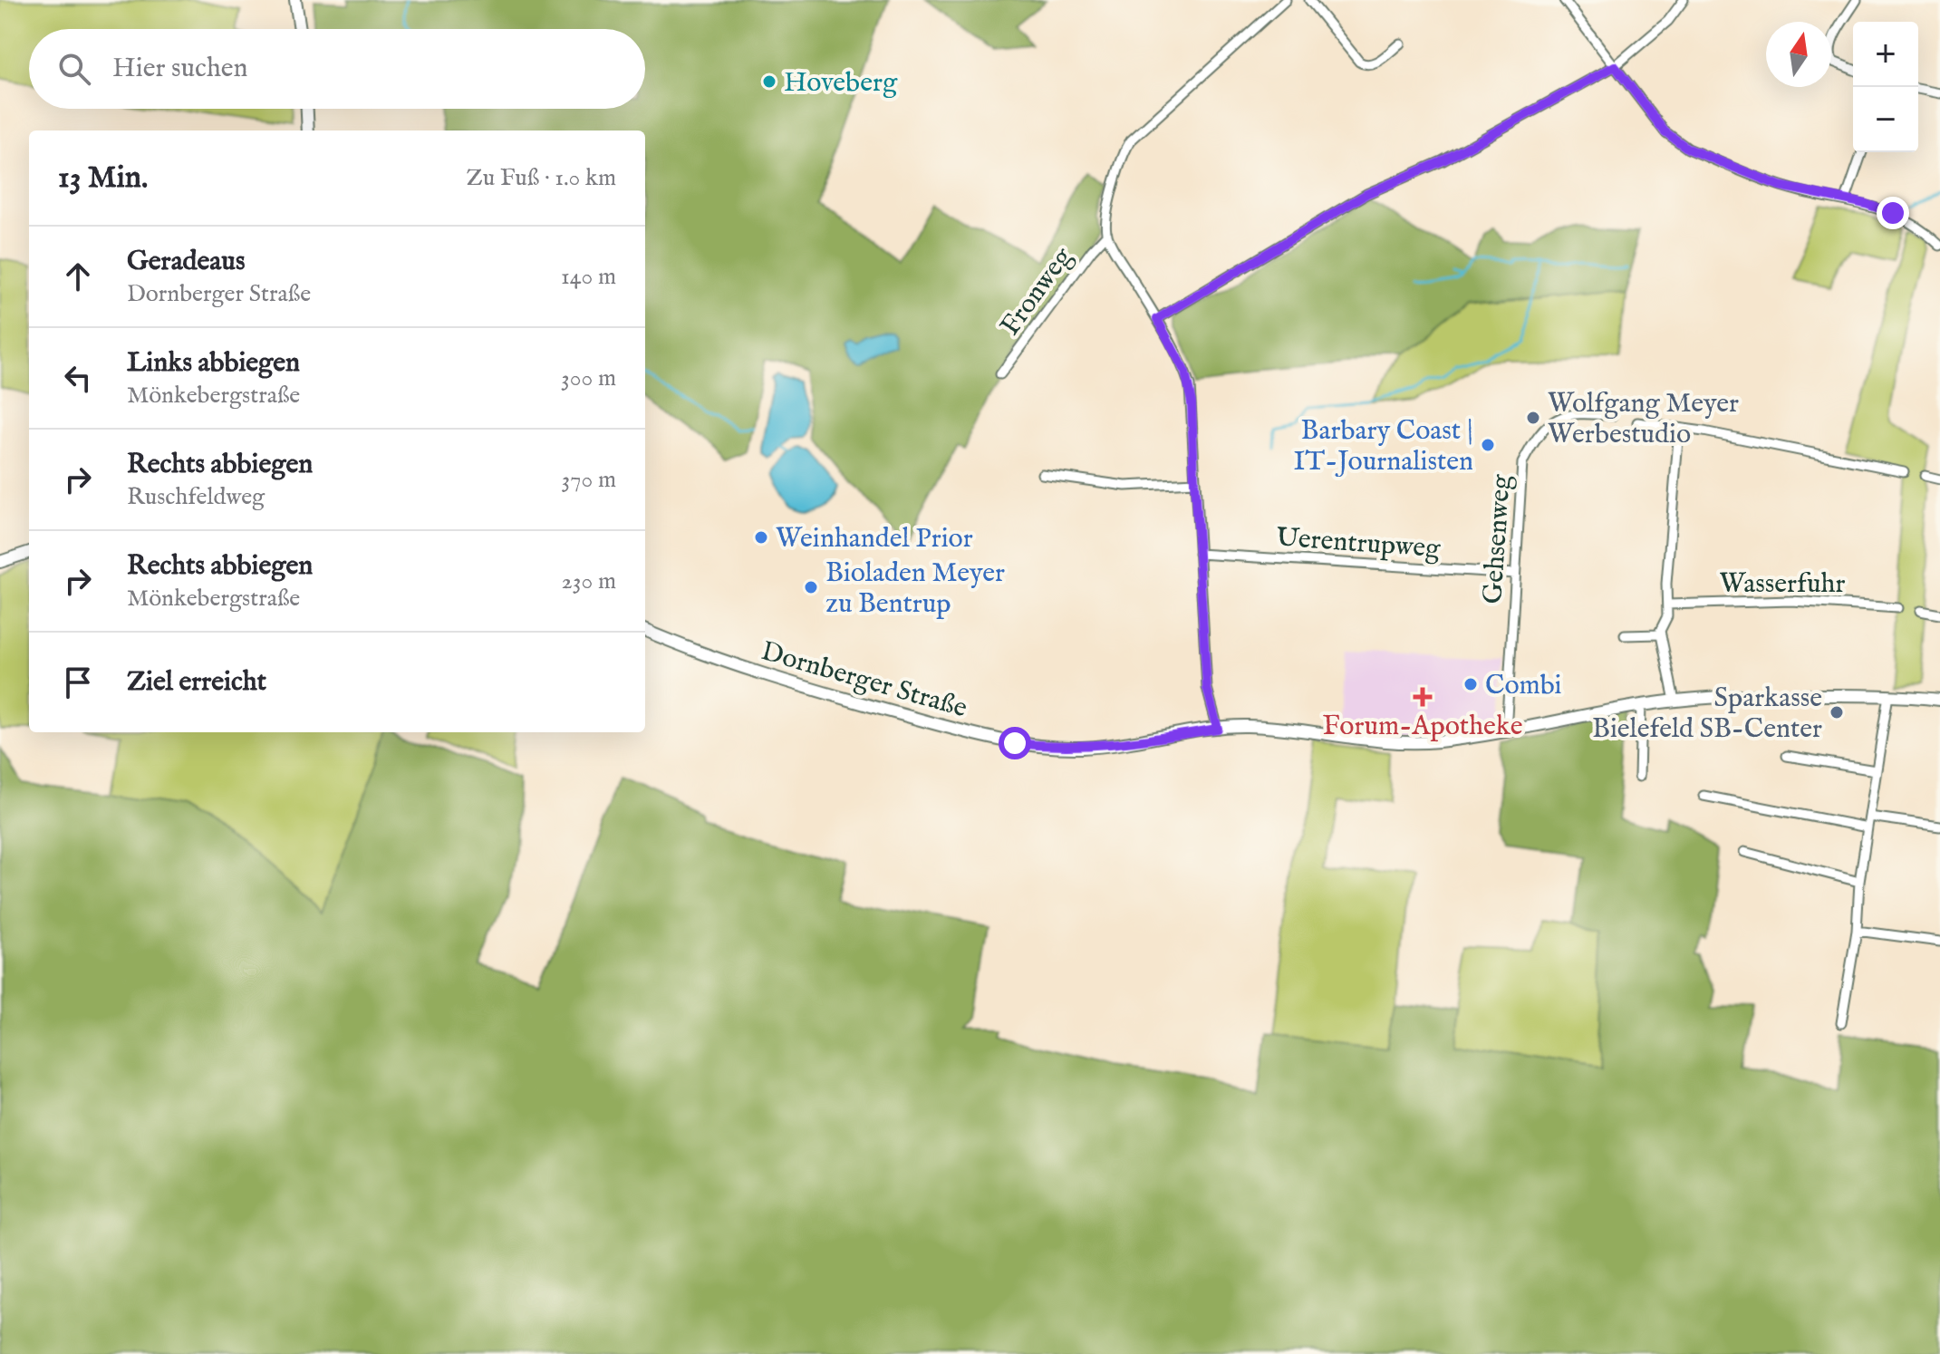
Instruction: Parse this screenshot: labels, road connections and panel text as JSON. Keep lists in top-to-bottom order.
{
  "streets": {
    "main road": ["Dornberger Straße"],
    "street": [
      "Fronweg",
      "Gehsenweg",
      "Uerentrupweg",
      "Wasserfuhr"
    ]
  },
  "crossings": [
    ["Gehsenweg", "Uerentrupweg"],
    ["Gehsenweg", "Dornberger Straße"]
  ],
  "places": {
    "other": [
      "Hoveberg",
      "Wolfgang Meyer Werbestudio",
      "Barbary Coast | IT-Journalisten",
      "Weinhandel Prior",
      "Bioladen Meyer zu Bentrup",
      "Combi",
      "Sparkasse Bielefeld SB-Center"
    ],
    "health": ["Forum-Apotheke"]
  },
  "north": "top",
  "page": {
    "map_buttons": ["+", "−"],
    "search": "Hier suchen",
    "heading": ["13 Min.", "Zu Fuß · 1.0 km"],
    "list": [
      ["Geradeaus", "Dornberger Straße", "140 m"],
      ["Links abbiegen", "Mönkebergstraße", "300 m"],
      ["Rechts abbiegen", "Ruschfeldweg", "370 m"],
      ["Rechts abbiegen", "Mönkebergstraße", "230 m"],
      "Ziel erreicht"
    ]
  }
}
